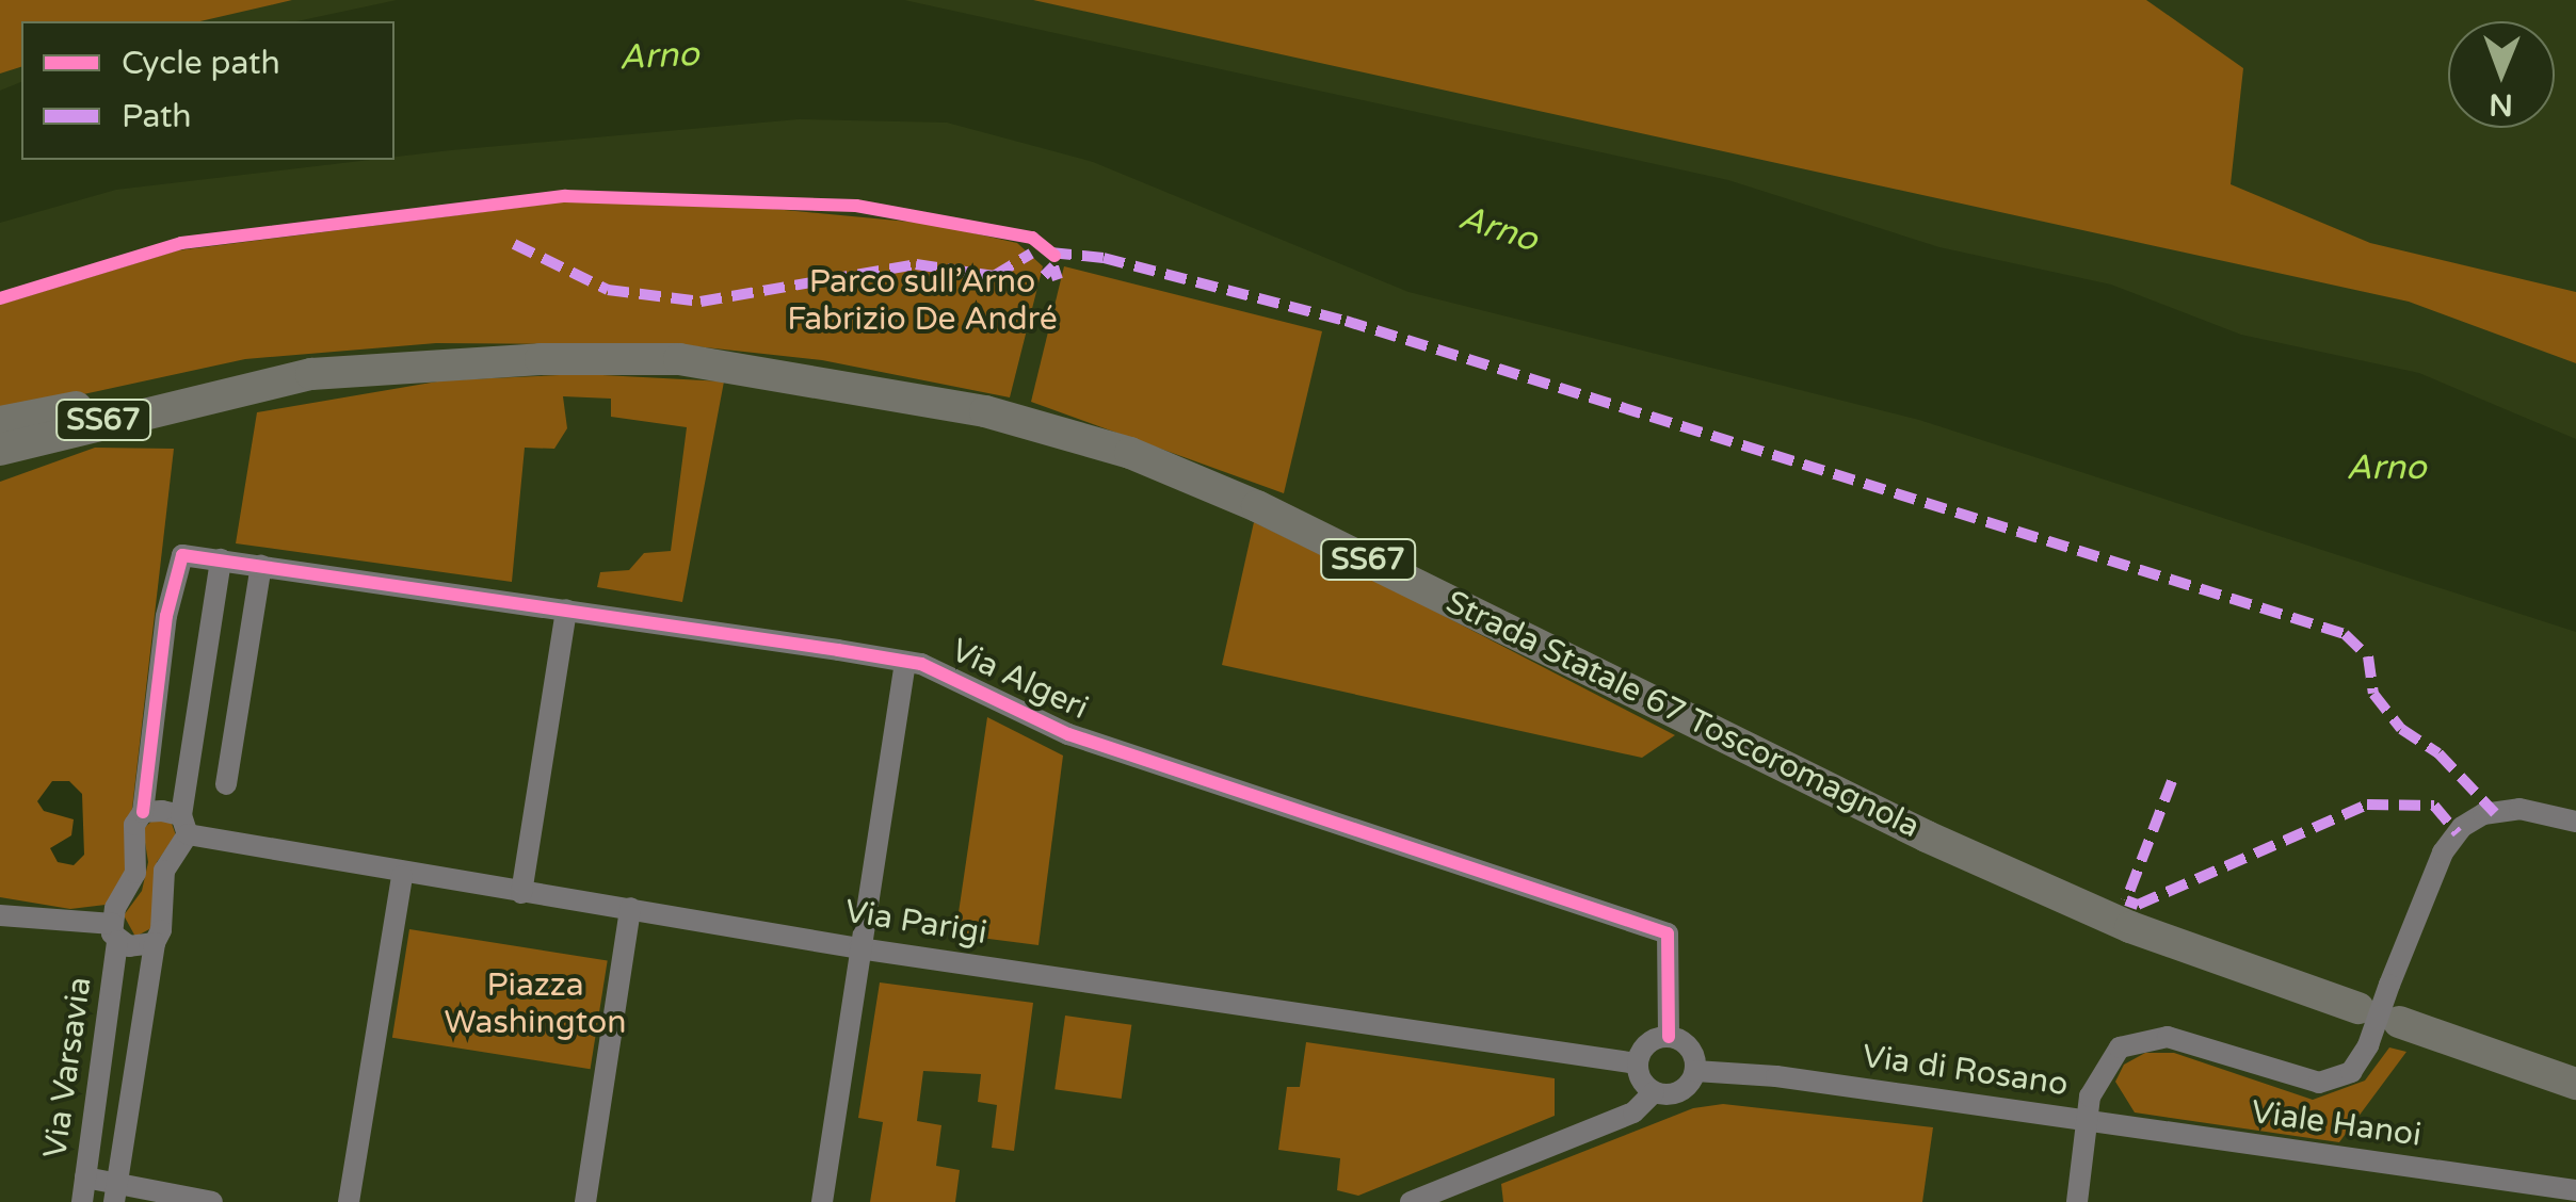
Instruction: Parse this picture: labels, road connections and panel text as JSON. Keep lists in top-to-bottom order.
{
  "streets": {
    "main road": ["SS67", "Strada Statale 67 Toscoromagnola"],
    "street": [
      "Via Algeri",
      "Via Parigi",
      "Via Varsavia",
      "Via di Rosano",
      "Viale Hanoi"
    ]
  },
  "crossings": [
    ["Via Algeri", "Via Parigi"],
    ["Via Algeri", "Via Varsavia"],
    ["Via Algeri", "Via di Rosano"],
    ["Via Parigi", "Via Varsavia"],
    ["Via Parigi", "Via di Rosano"],
    ["Via di Rosano", "Viale Hanoi"]
  ],
  "water": ["Arno"],
  "parks": ["Parco sull’Arno Fabrizio De André", "Piazza Washington"],
  "legend": ["Cycle path", "Path"],
  "north": "bottom"
}
